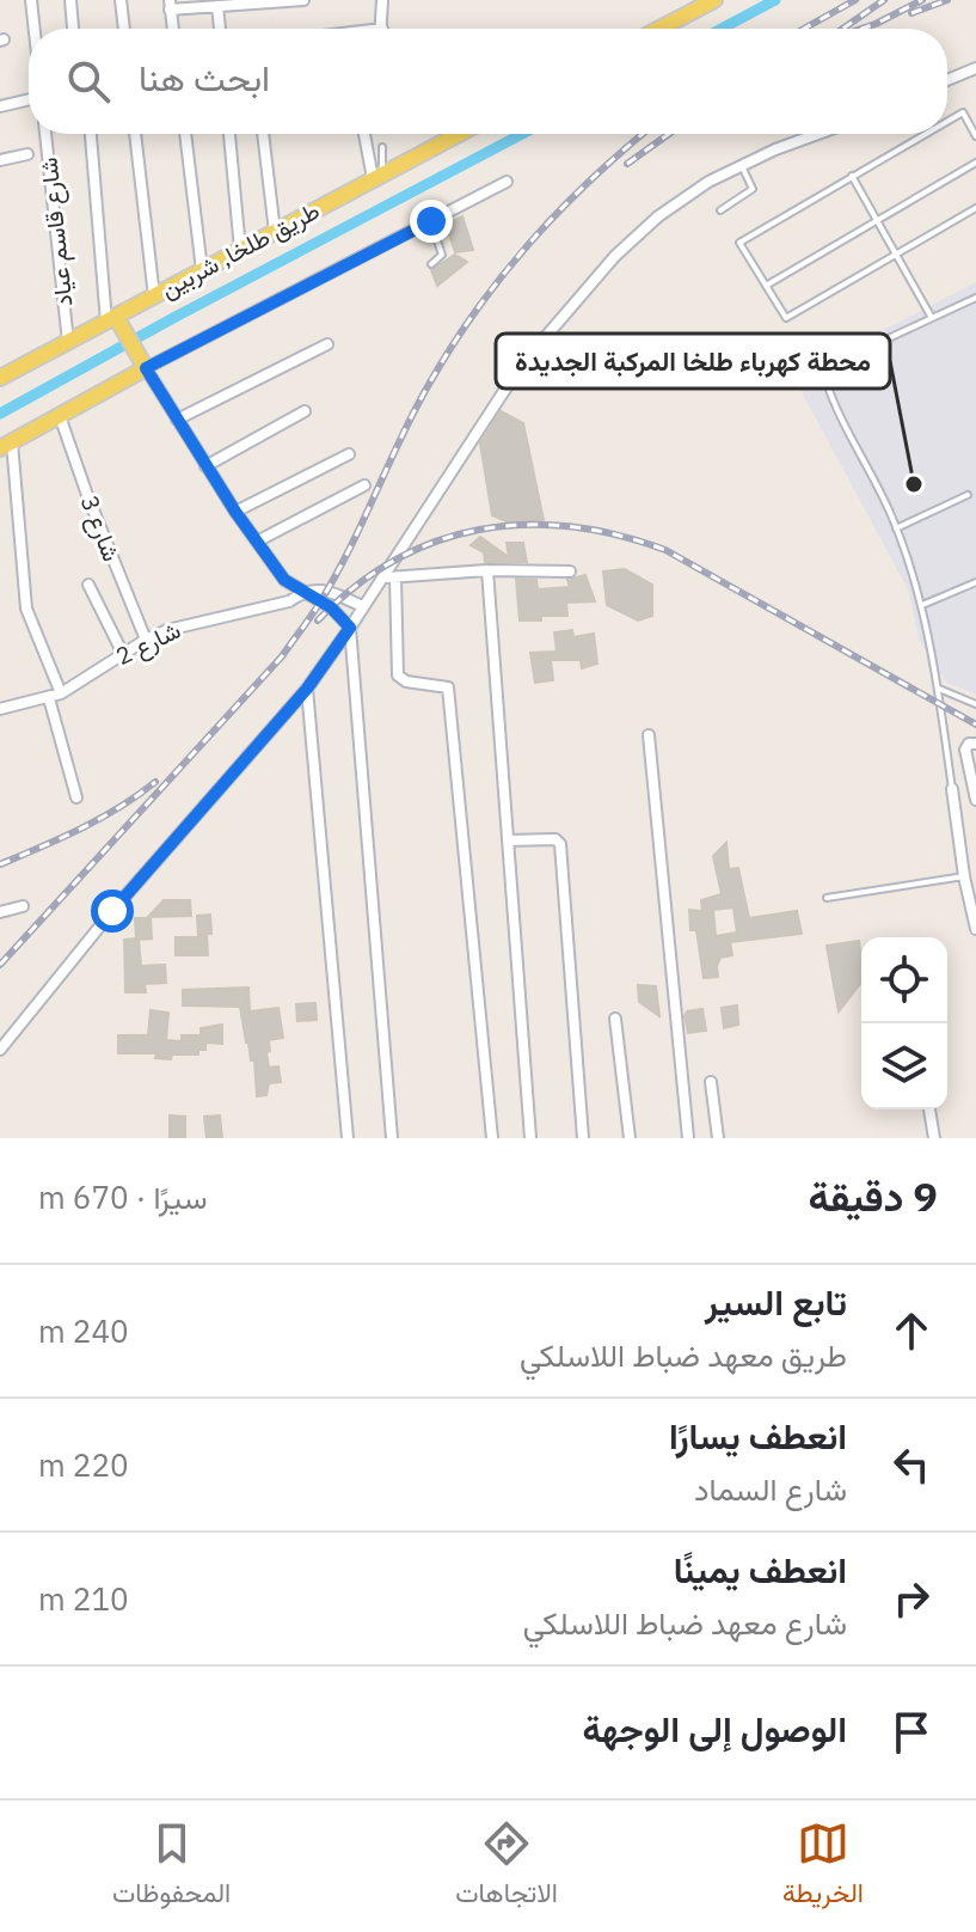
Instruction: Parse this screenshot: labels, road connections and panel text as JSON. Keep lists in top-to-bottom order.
{
  "streets": {
    "main road": ["طريق طلخا, شربين"],
    "street": ["شارع قاسم عياد", "شارع 3", "شارع 2"]
  },
  "crossings": [
    ["شارع قاسم عياد", "طريق طلخا, شربين"],
    ["شارع 3", "شارع 2"]
  ],
  "places": ["محطة كهرباء طلخا المركبة الجديدة"],
  "page": {
    "search": "ابحث هنا",
    "heading": ["9 دقيقة", "سيرًا · 670 m"],
    "list": [
      ["تابع السير", "طريق معهد ضباط اللاسلكي", "240 m"],
      ["انعطف يسارًا", "شارع السماد", "220 m"],
      ["انعطف يمينًا", "شارع معهد ضباط اللاسلكي", "210 m"],
      "الوصول إلى الوجهة"
    ],
    "nav": ["الخريطة", "الاتجاهات", "المحفوظات"]
  }
}
